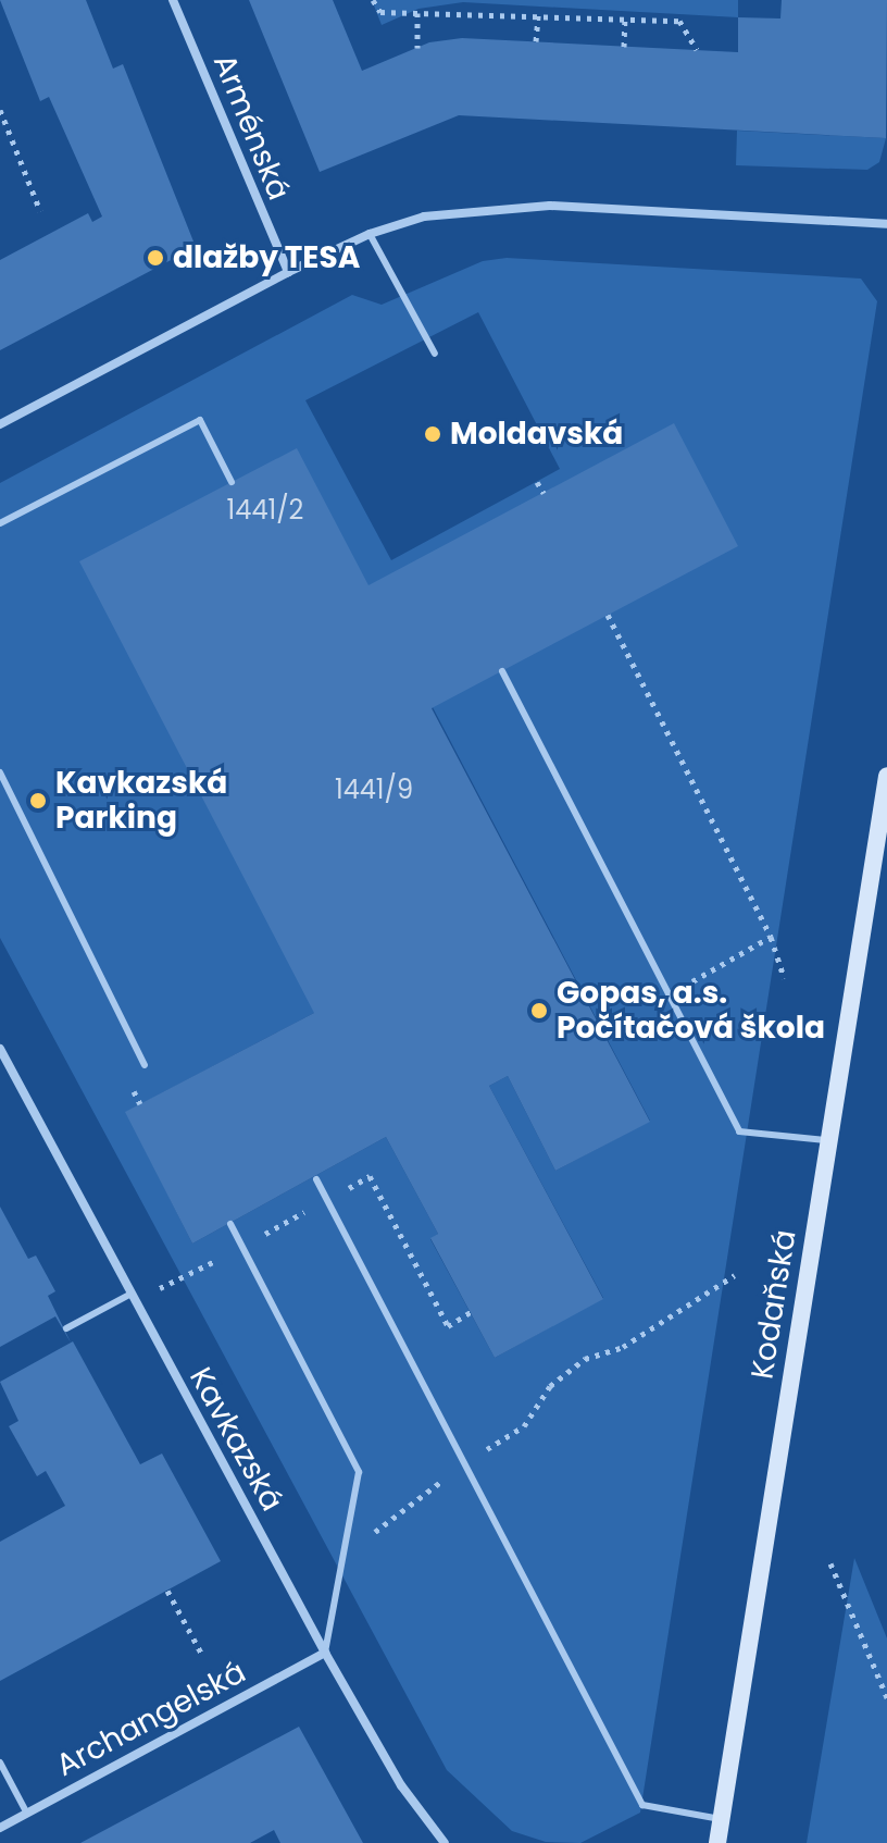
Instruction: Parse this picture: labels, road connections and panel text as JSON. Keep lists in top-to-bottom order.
{
  "streets": {
    "street": [
      "Arménská",
      "Kodaňská",
      "Kavkazská",
      "Archangelská"
    ]
  },
  "crossings": [
    ["Kavkazská", "Archangelská"]
  ],
  "places": [
    "dlažby TESA",
    "Moldavská",
    "Kavkazská Parking",
    "Gopas, a.s. Počítačová škola"
  ],
  "house_numbers": ["1441/2", "1441/9"]
}
